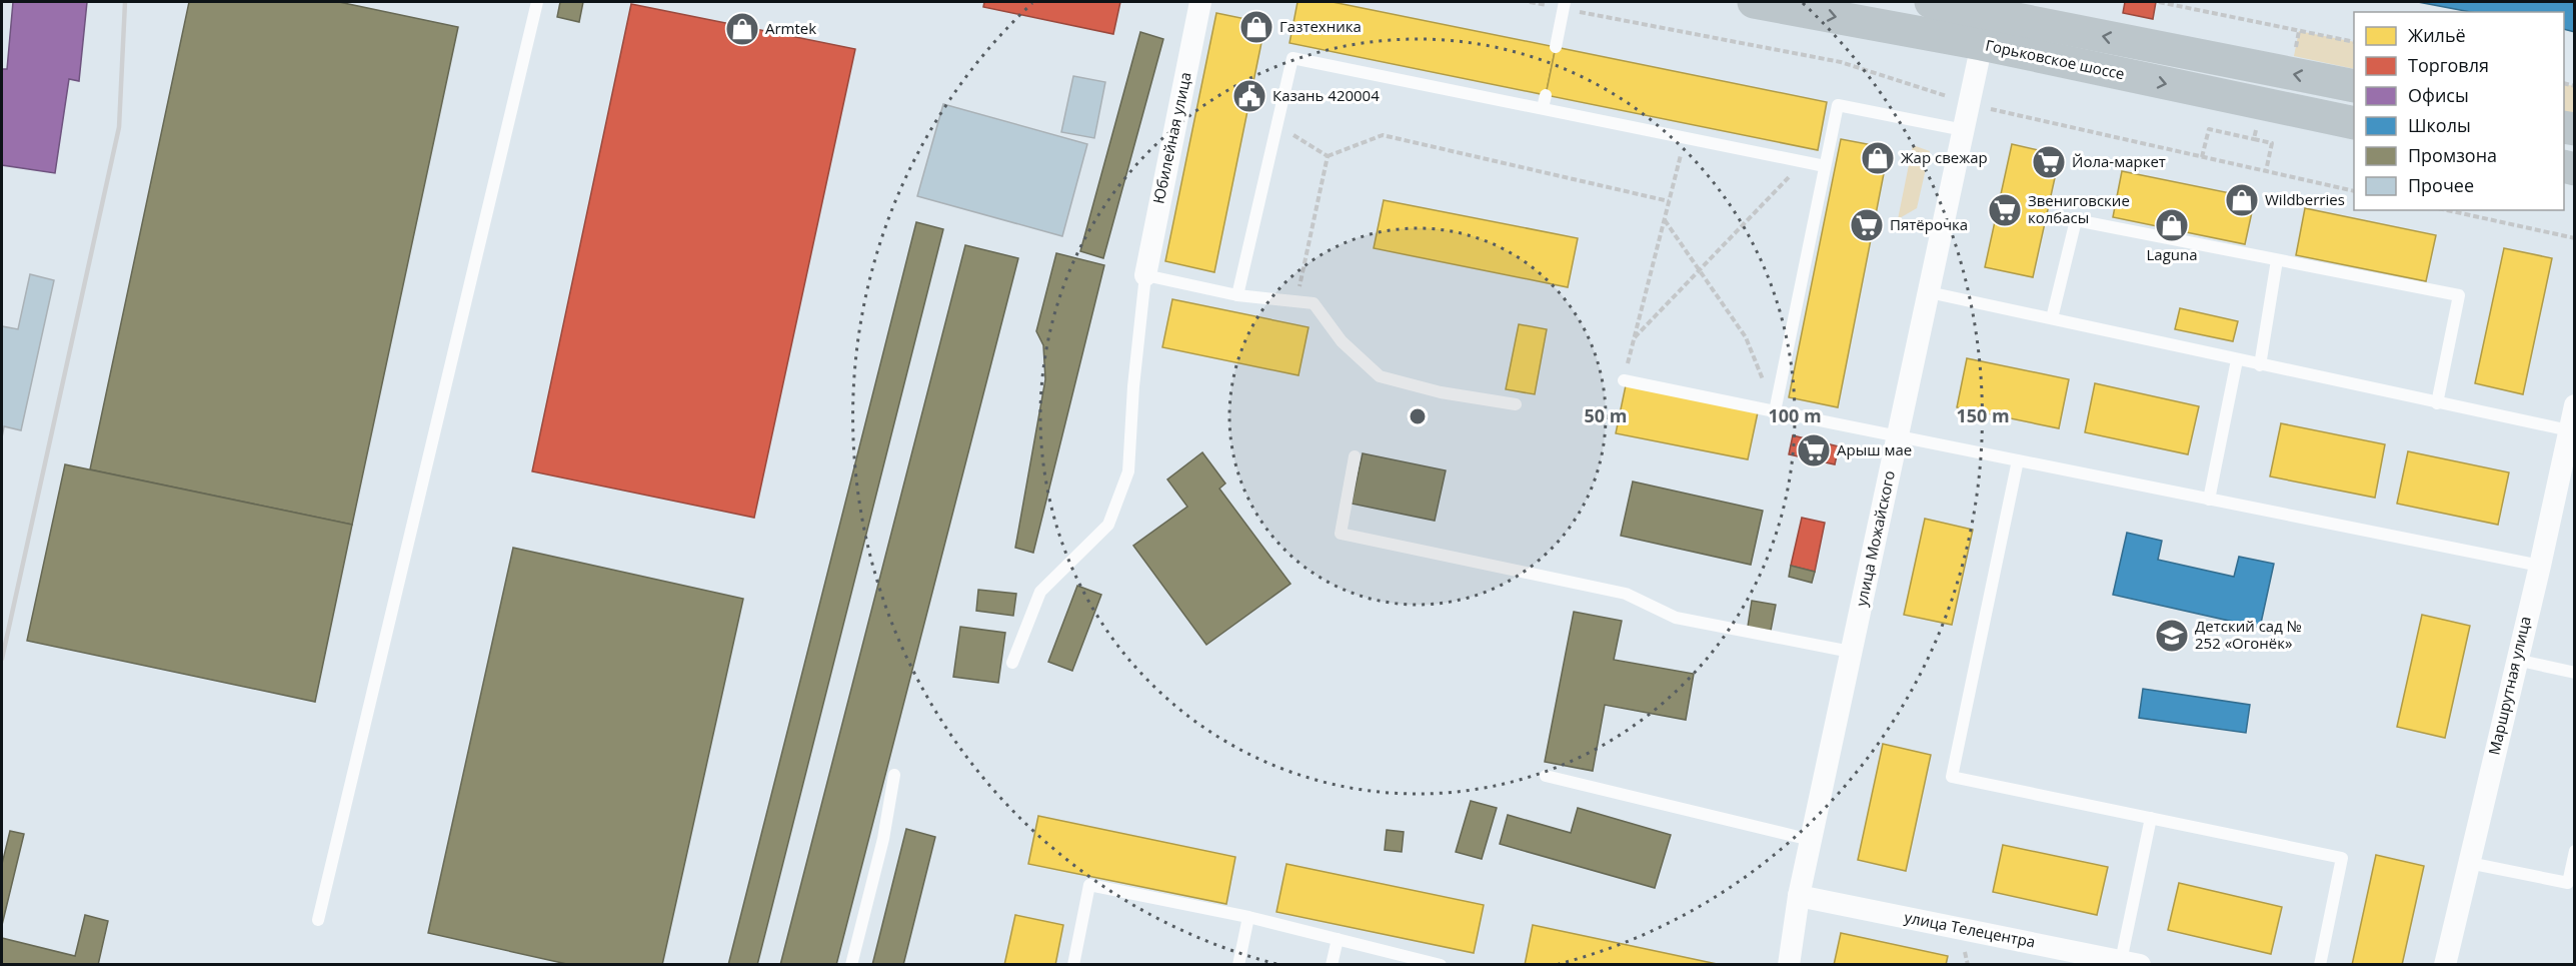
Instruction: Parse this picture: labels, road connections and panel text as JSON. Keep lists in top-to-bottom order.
{
  "streets": {
    "main road": ["Горьковское шоссе"],
    "street": [
      "Юбилейная улица",
      "улица Можайского",
      "Маршрутная улица",
      "улица Телецентра"
    ]
  },
  "crossings": [
    ["Горьковское шоссе", "улица Можайского"],
    ["улица Можайского", "улица Телецентра"]
  ],
  "places": {
    "shop": [
      "Газтехника",
      "Armtek",
      "Жар свежар",
      "Wildberries",
      "Laguna"
    ],
    "public building": ["Казань 420004"],
    "supermarket": [
      "Йола-маркет",
      "Звениговские колбасы",
      "Пятёрочка",
      "Арыш мае"
    ],
    "school or university": ["Детский сад № 252 «Огонёк»"]
  },
  "legend": [
    "Жильё",
    "Торговля",
    "Офисы",
    "Школы",
    "Промзона",
    "Прочее"
  ],
  "rings": ["50 m", "100 m", "150 m"]
}
